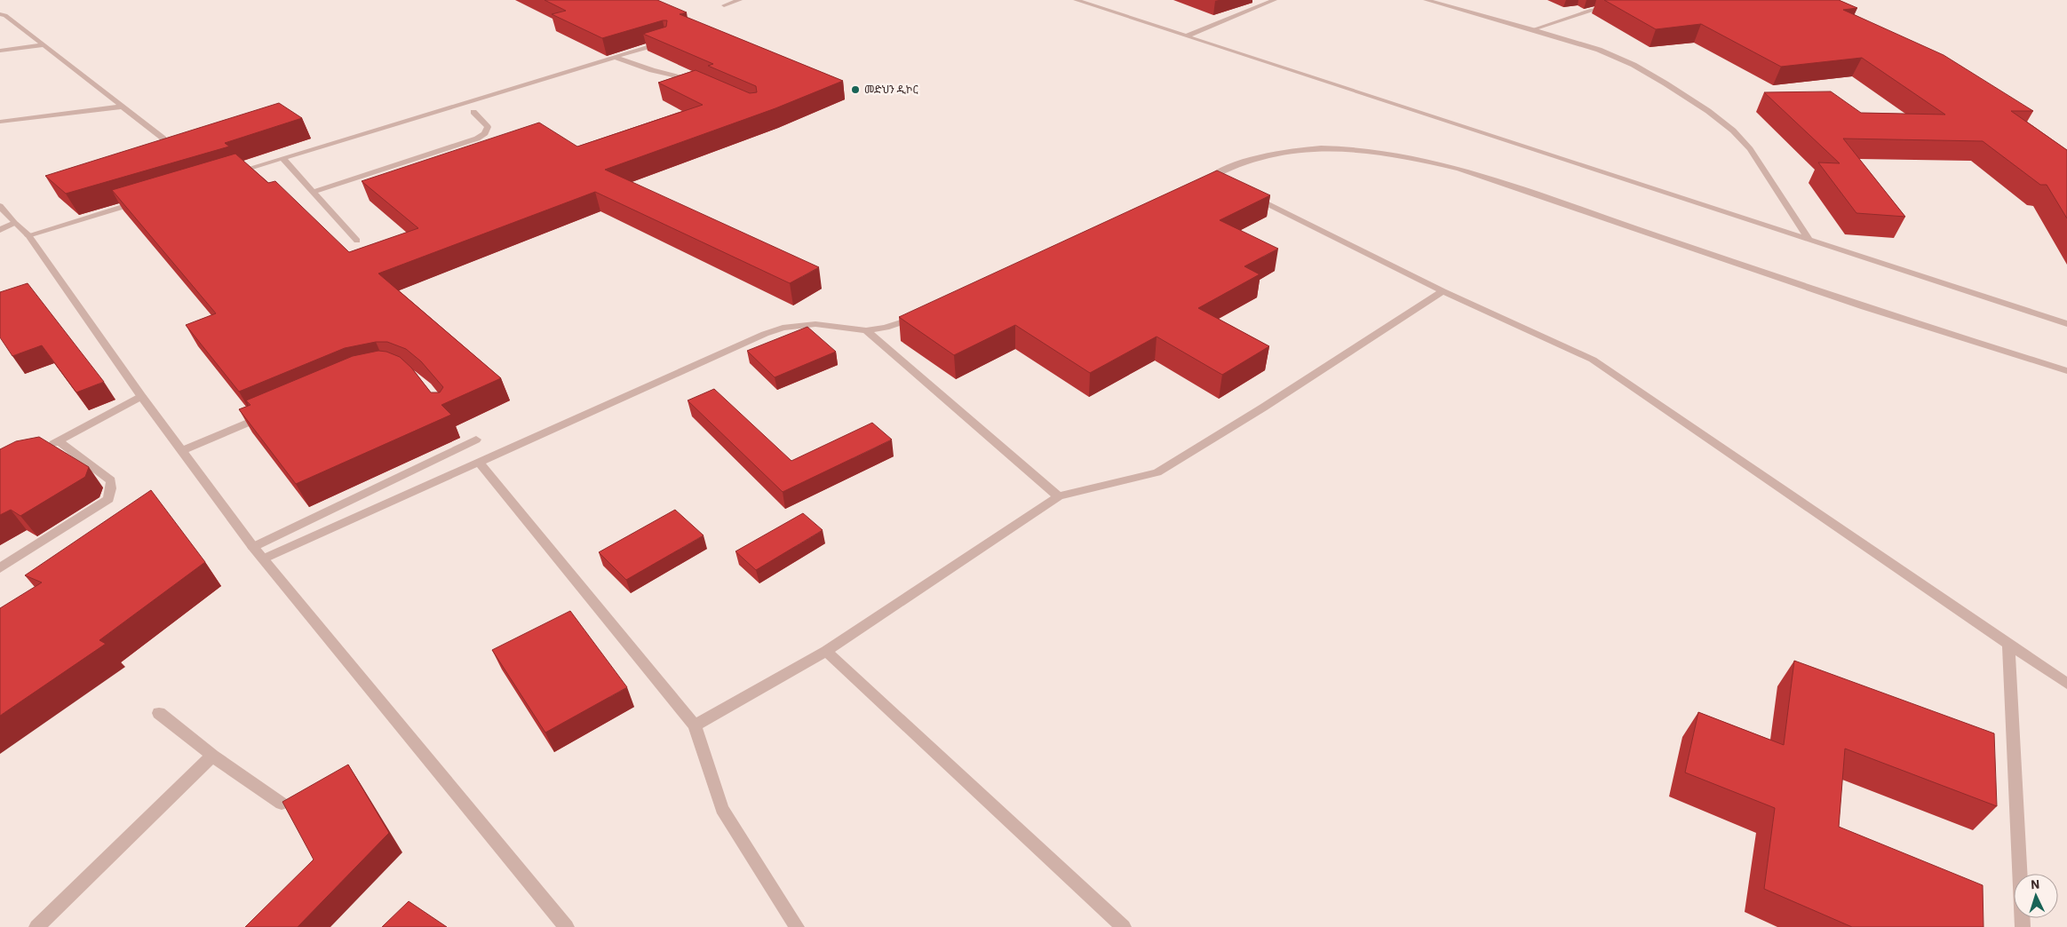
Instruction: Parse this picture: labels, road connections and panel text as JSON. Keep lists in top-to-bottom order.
{
  "places": ["መድህን ዲኮር"],
  "north": "top"
}
